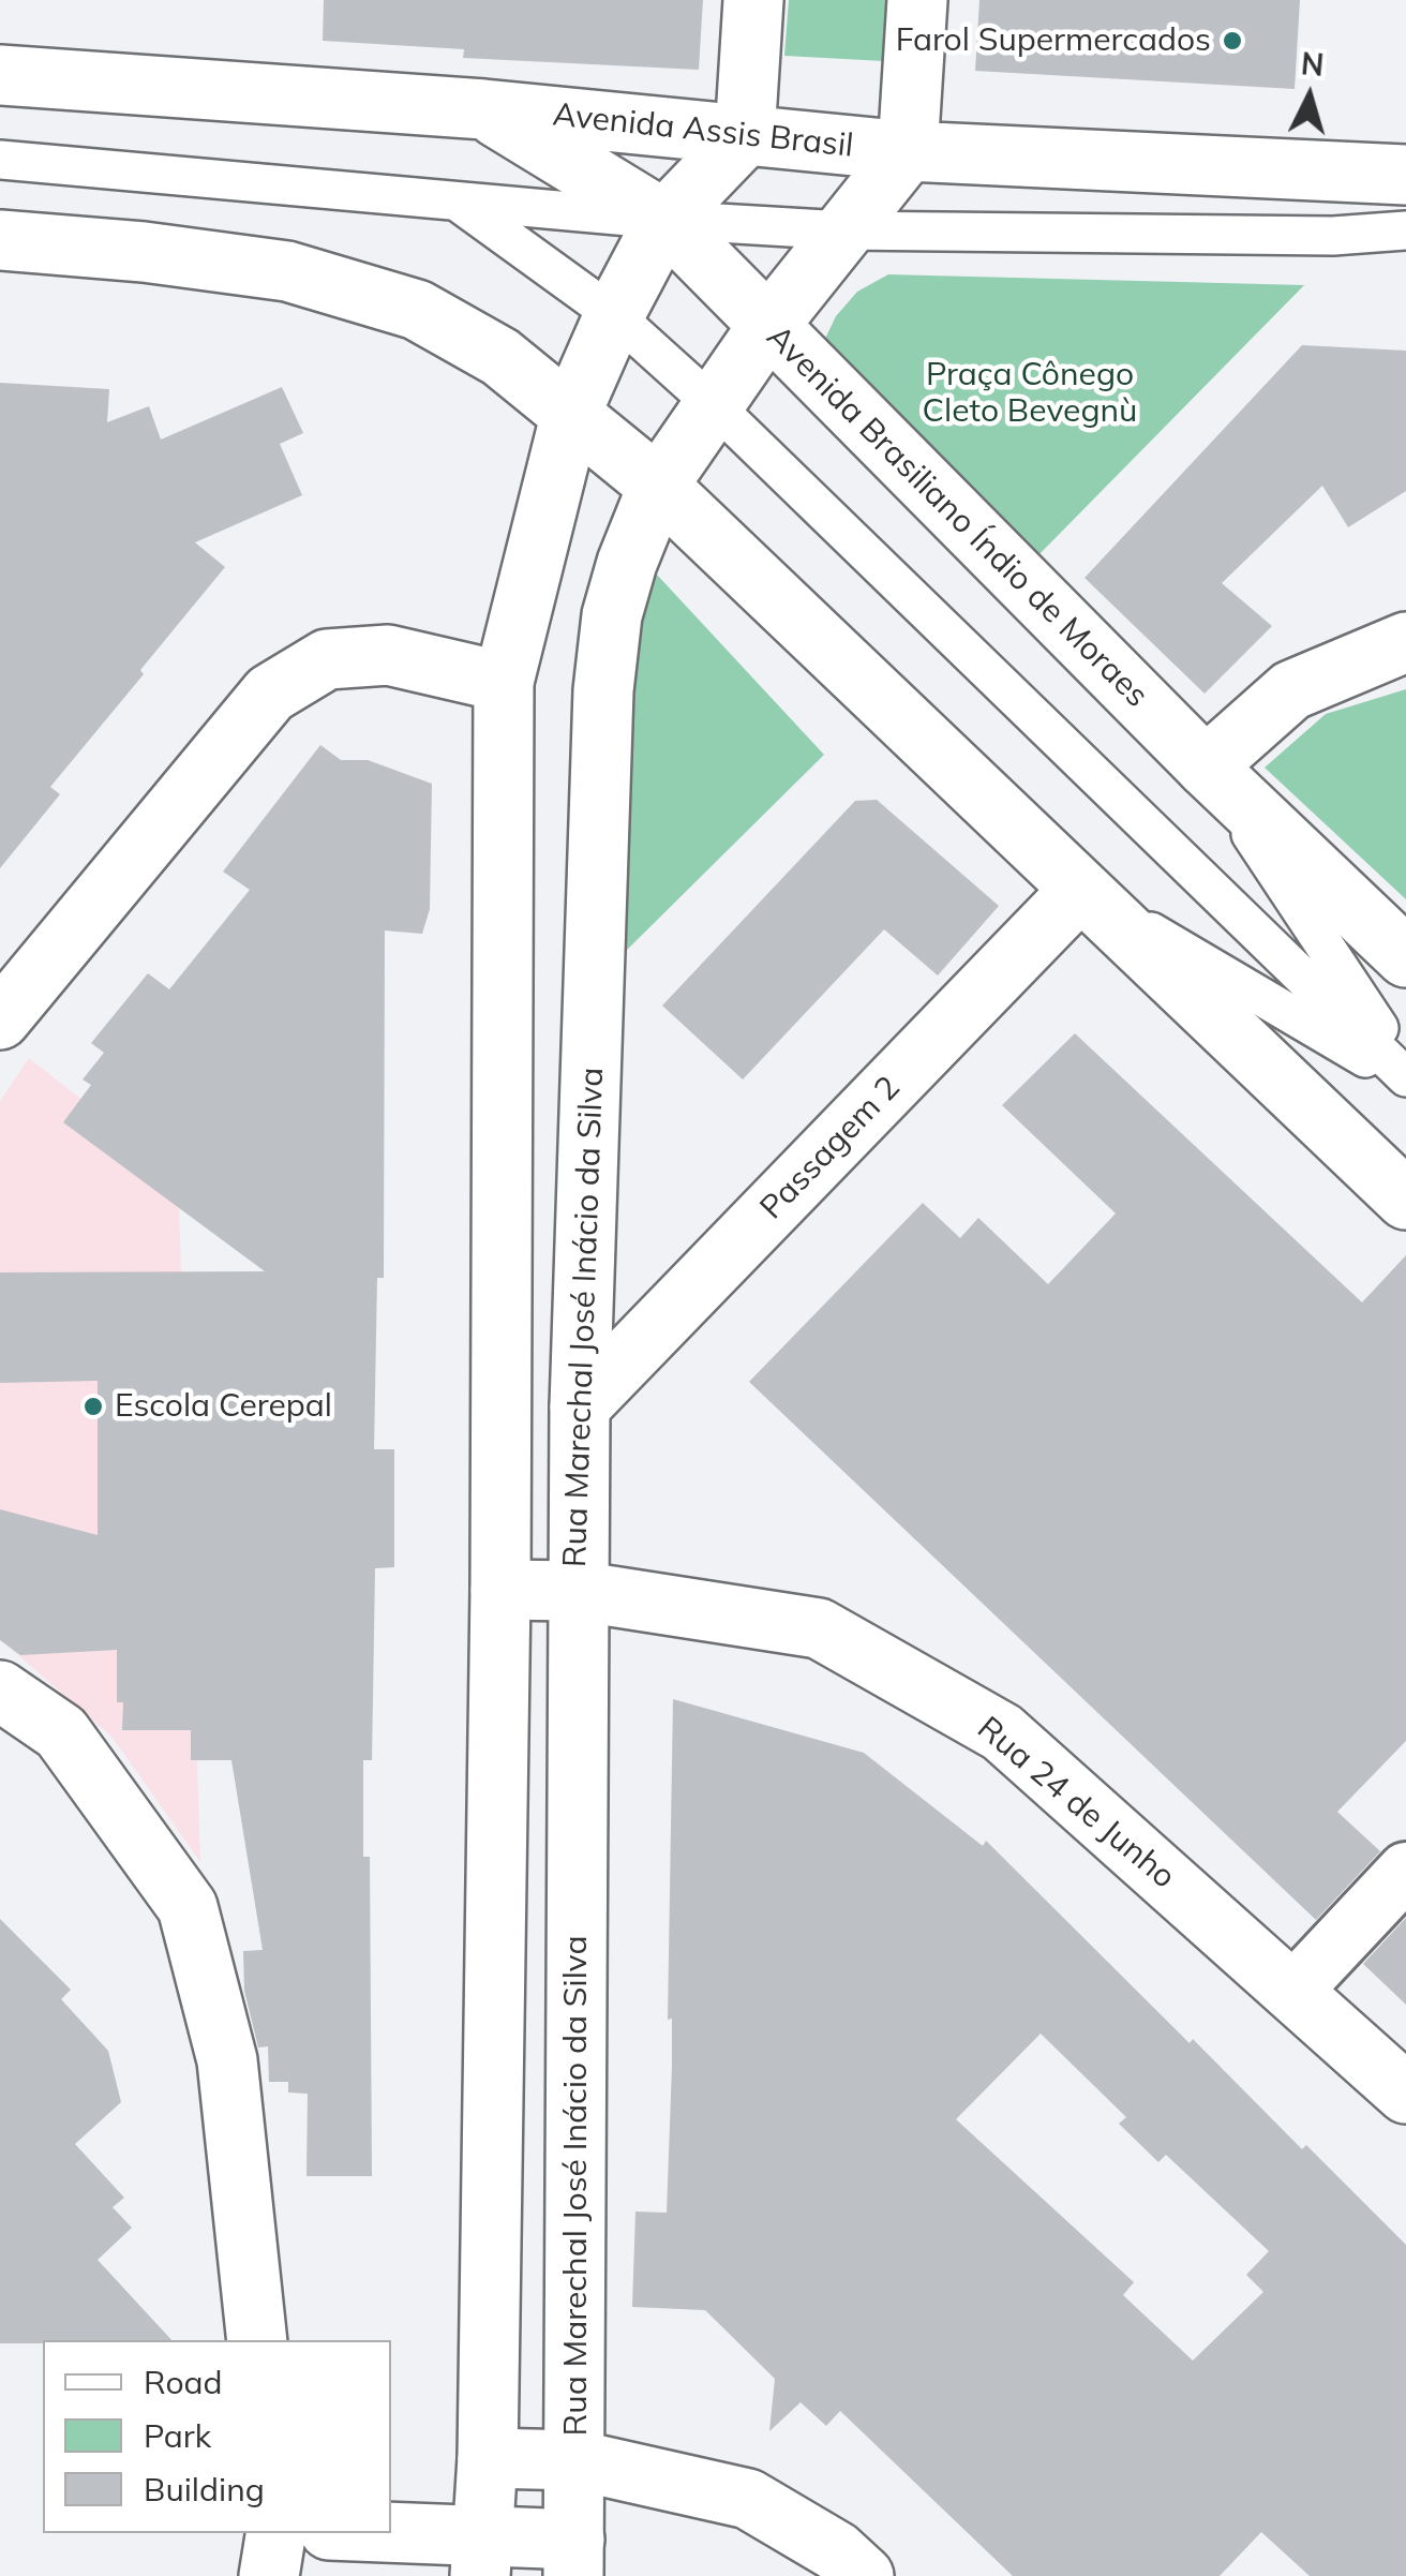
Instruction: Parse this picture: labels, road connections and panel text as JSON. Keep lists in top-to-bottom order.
{
  "streets": {
    "main road": [
      "Avenida Assis Brasil",
      "Avenida Brasiliano Índio de Moraes",
      "Passagem 2",
      "Rua Marechal José Inácio da Silva",
      "Rua 24 de Junho"
    ]
  },
  "crossings": [
    ["Avenida Assis Brasil", "Avenida Brasiliano Índio de Moraes"],
    ["Avenida Assis Brasil", "Rua Marechal José Inácio da Silva"],
    ["Avenida Brasiliano Índio de Moraes", "Rua Marechal José Inácio da Silva"],
    ["Passagem 2", "Rua Marechal José Inácio da Silva"],
    ["Rua Marechal José Inácio da Silva", "Rua 24 de Junho"]
  ],
  "parks": ["Praça Cônego Cleto Bevegnù"],
  "places": ["Farol Supermercados", "Escola Cerepal"],
  "legend": ["Road", "Park", "Building"],
  "north": "top"
}
